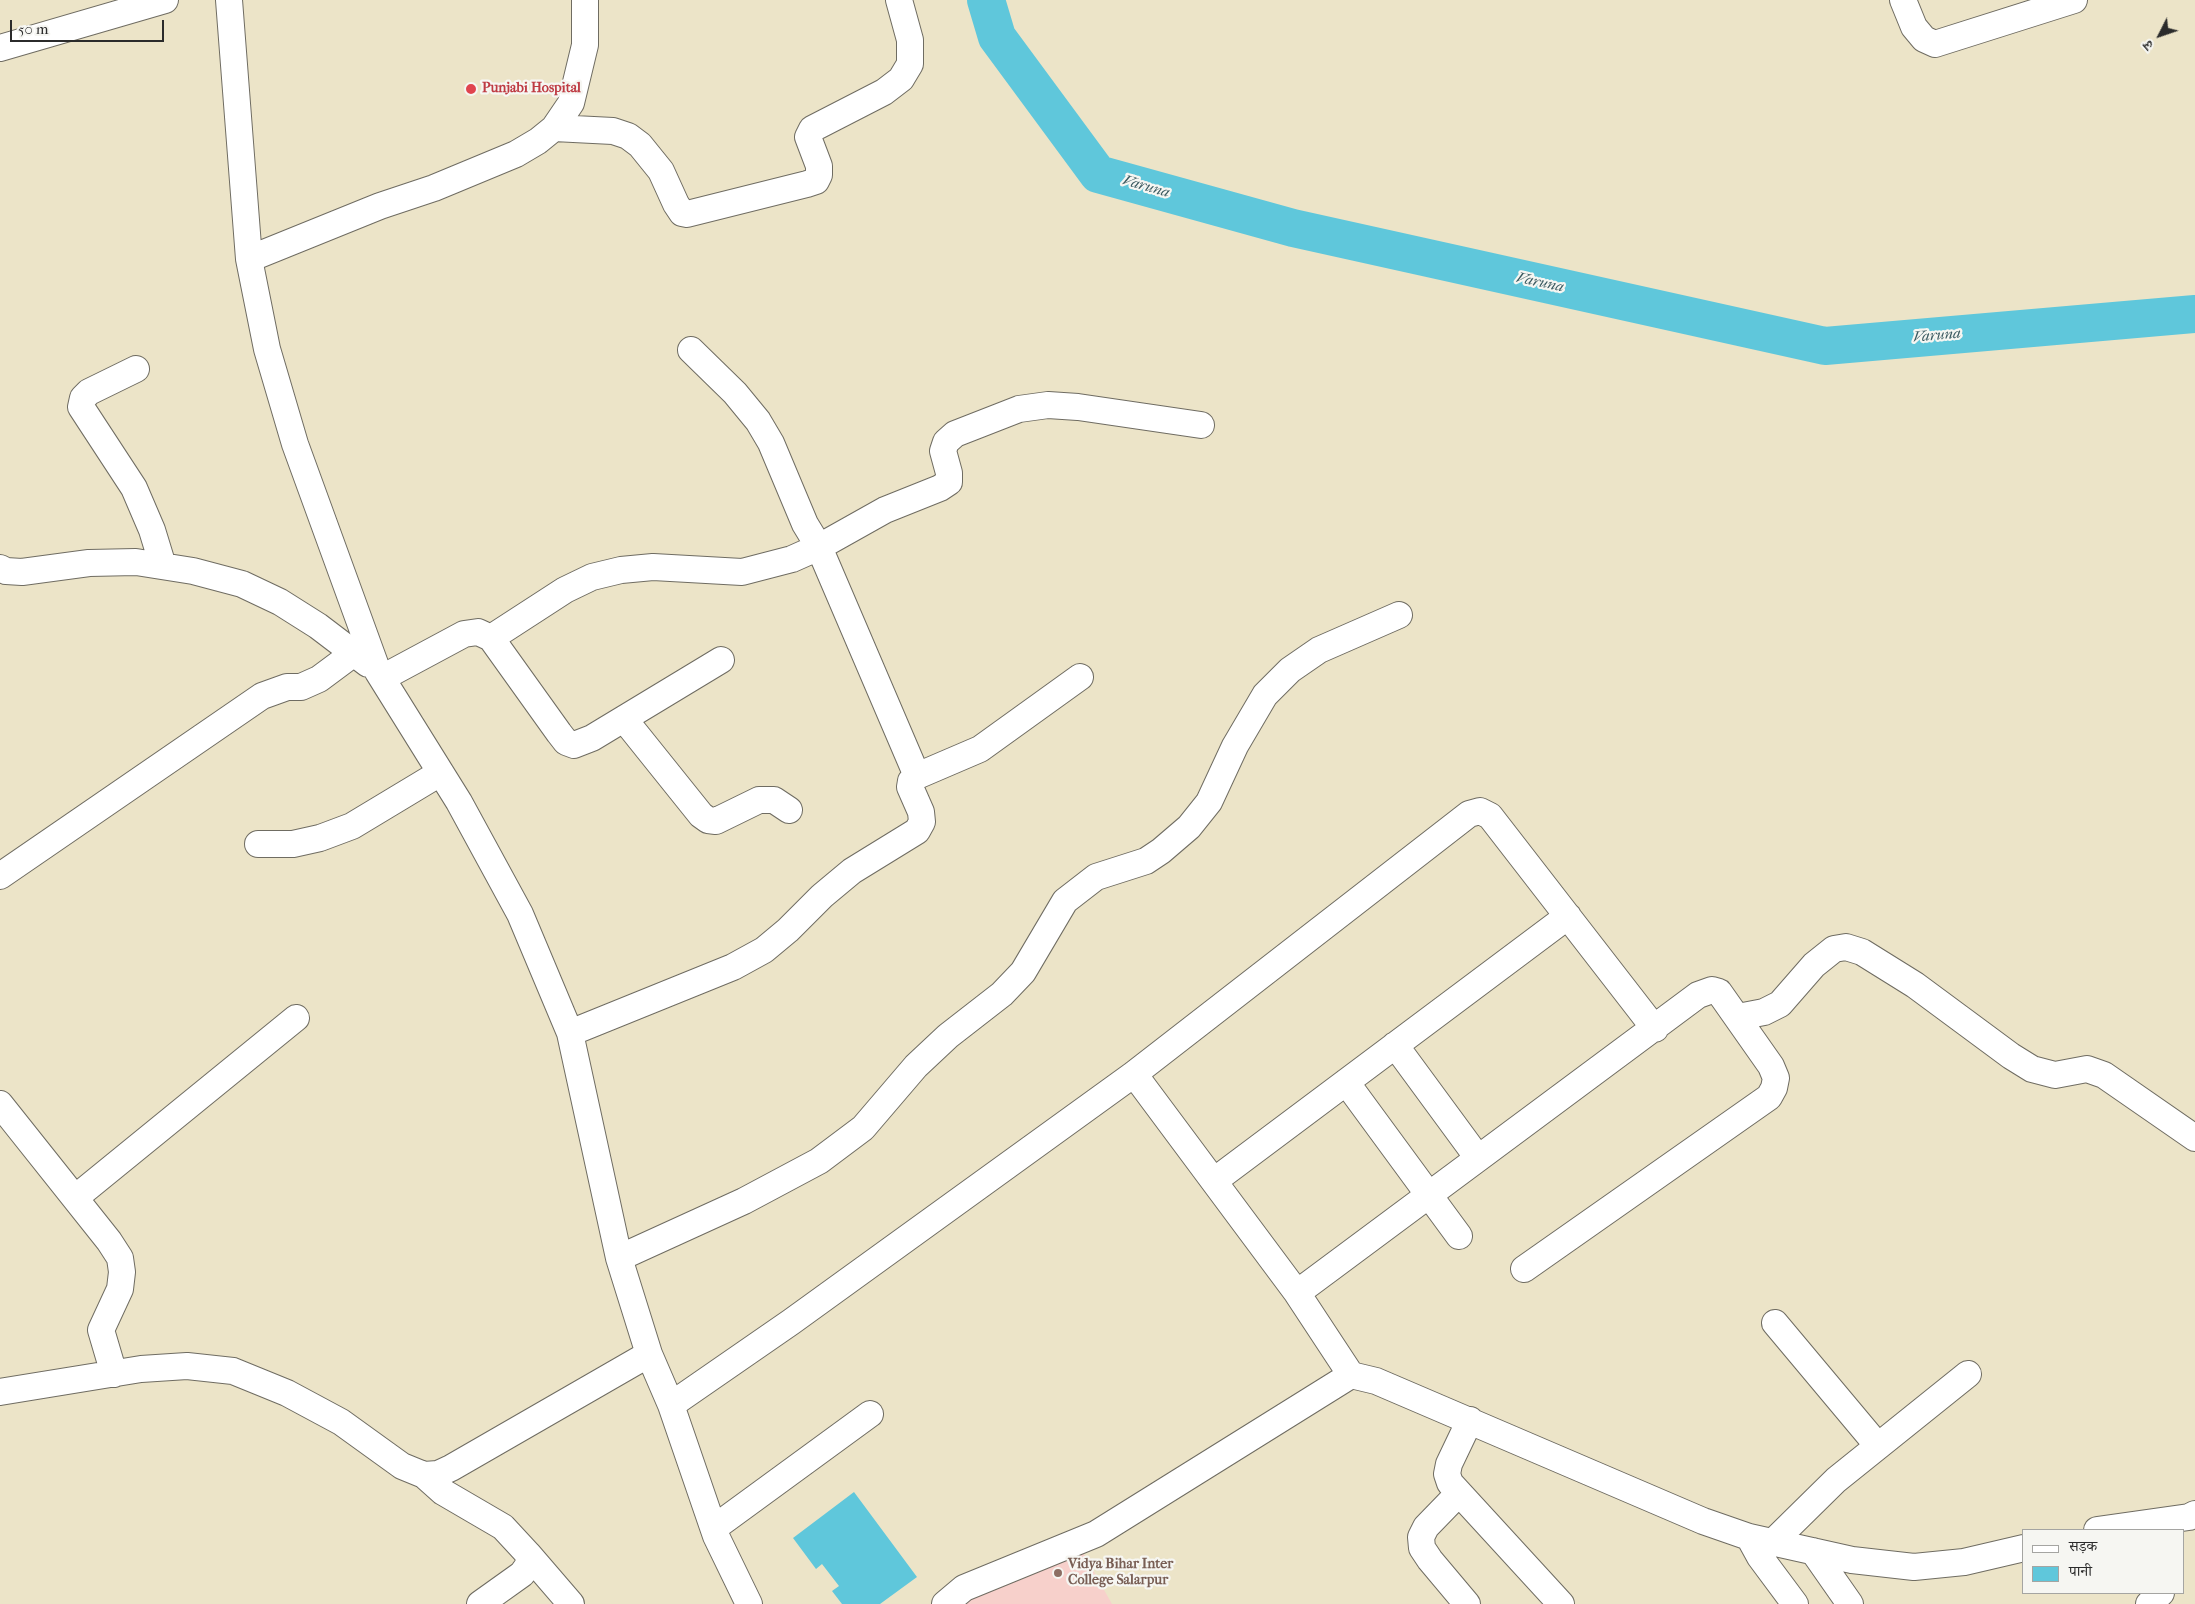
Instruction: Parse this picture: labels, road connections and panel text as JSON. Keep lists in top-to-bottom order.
{
  "water": ["Varuna"],
  "places": ["Punjabi Hospital", "Vidya Bihar Inter College Salarpur"],
  "legend": ["सड़क", "पानी"],
  "scale_bar": "50 m",
  "north": "bottom left"
}
